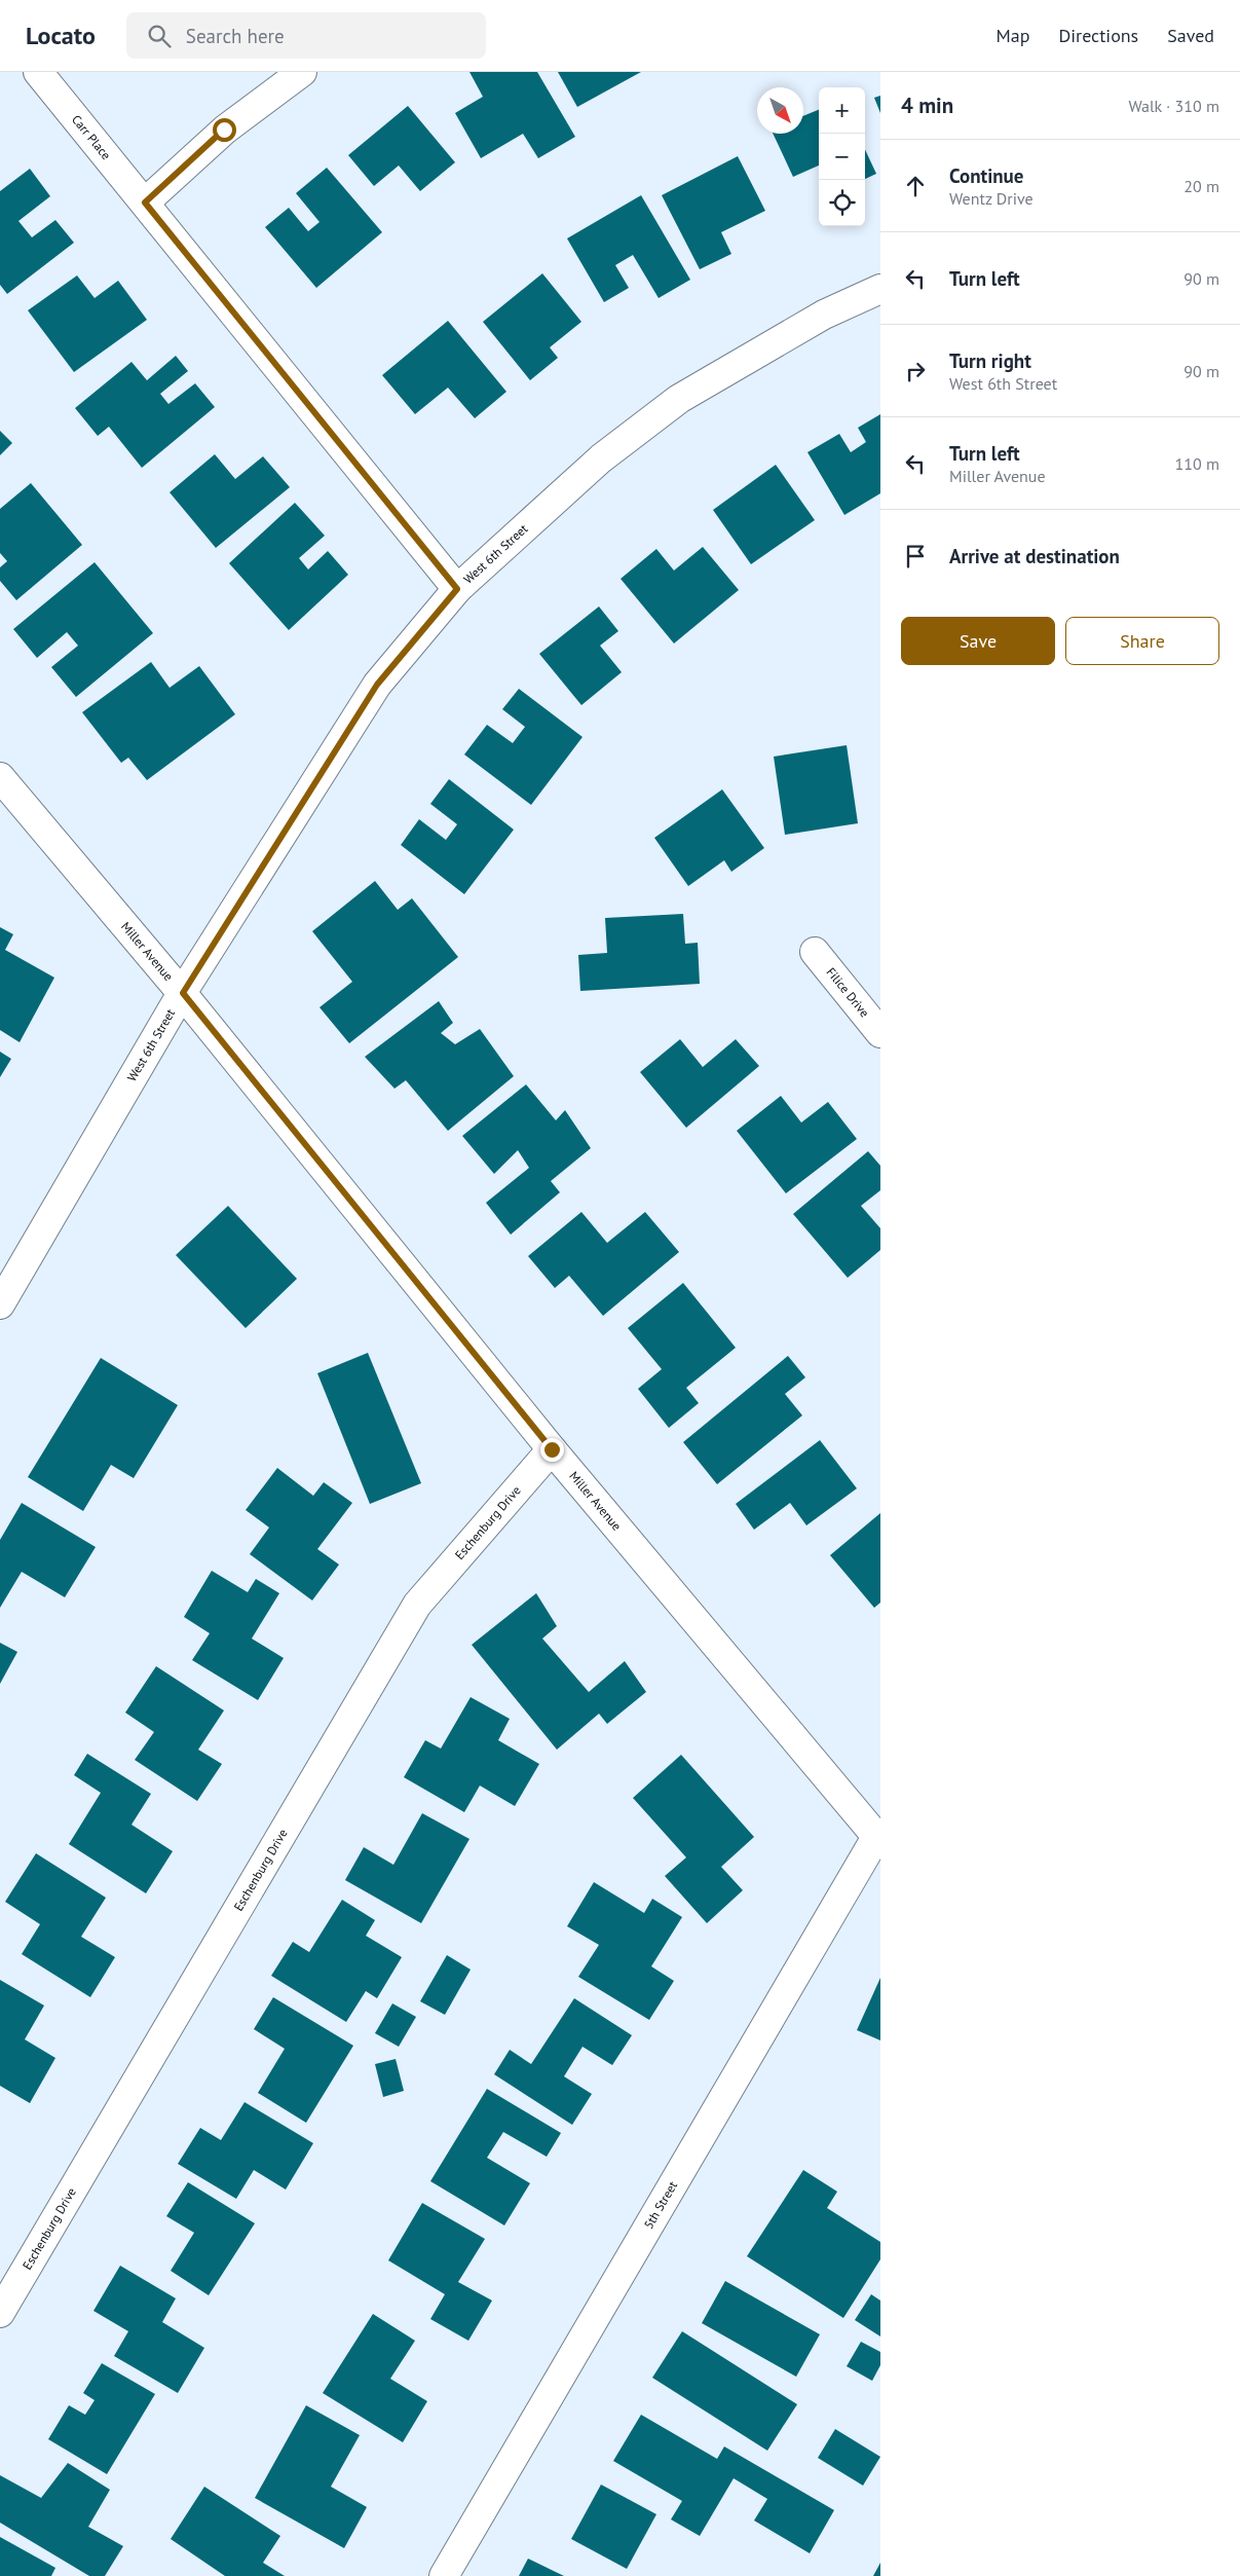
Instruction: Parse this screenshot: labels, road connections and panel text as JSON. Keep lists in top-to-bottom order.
{
  "streets": {
    "street": [
      "Carr Place",
      "West 6th Street",
      "Miller Avenue",
      "Filice Drive",
      "Eschenburg Drive",
      "5th Street"
    ]
  },
  "crossings": [
    ["Carr Place", "West 6th Street"],
    ["West 6th Street", "Miller Avenue"],
    ["Miller Avenue", "Eschenburg Drive"],
    ["Miller Avenue", "5th Street"]
  ],
  "north": "bottom right",
  "page": {
    "header": "Locato",
    "search": "Search here",
    "nav": ["Map", "Directions", "Saved"],
    "heading": ["4 min", "Walk · 310 m"],
    "map_buttons": ["+", "−"],
    "list": [
      ["Continue", "Wentz Drive", "20 m"],
      ["Turn left", "90 m"],
      ["Turn right", "West 6th Street", "90 m"],
      ["Turn left", "Miller Avenue", "110 m"],
      "Arrive at destination"
    ],
    "buttons": ["Save", "Share"]
  }
}
